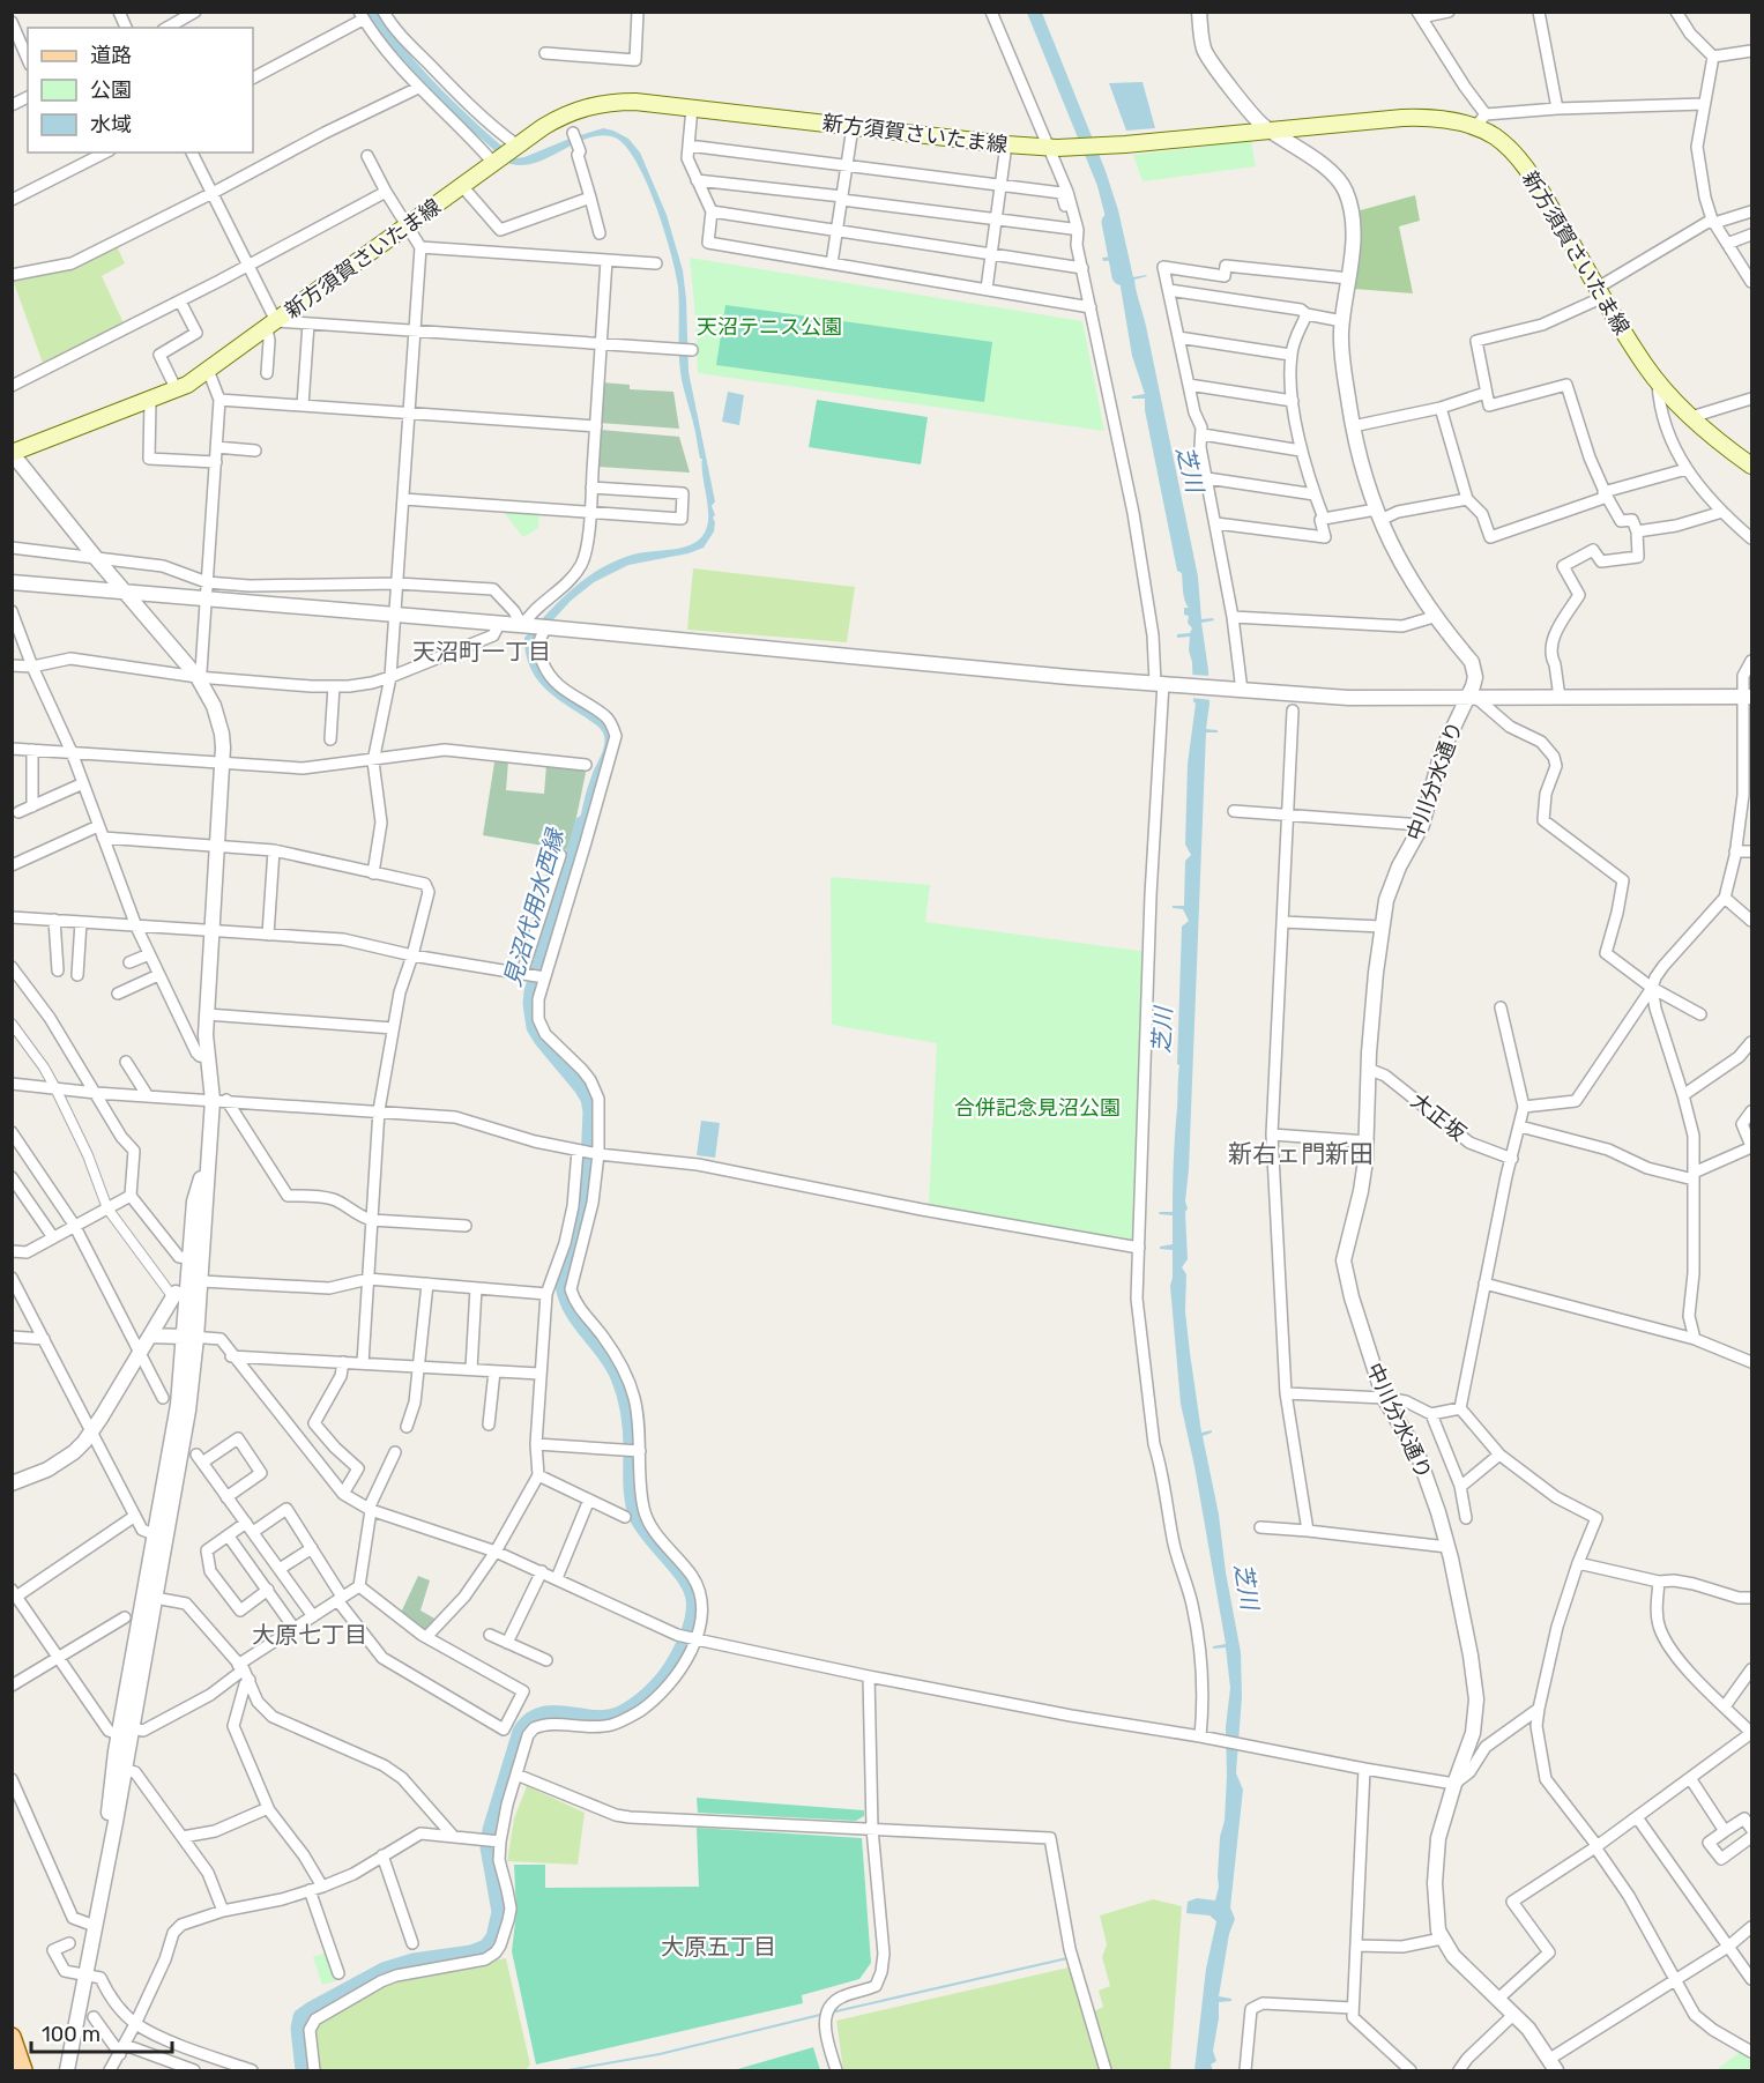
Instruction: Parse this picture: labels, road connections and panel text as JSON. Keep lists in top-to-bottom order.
{
  "streets": {
    "main road": ["新方須賀さいたま線"],
    "street": ["中川分水通り", "大正坂"]
  },
  "crossings": [
    ["新方須賀さいたま線", "中川分水通り"],
    ["中川分水通り", "大正坂"]
  ],
  "districts": [
    "天沼町一丁目",
    "新右ェ門新田",
    "大原七丁目",
    "大原五丁目"
  ],
  "water": ["芝川", "見沼代用水西縁"],
  "parks": ["天沼テニス公園", "合併記念見沼公園"],
  "legend": ["道路", "公園", "水域"],
  "scale_bar": "100 m"
}
